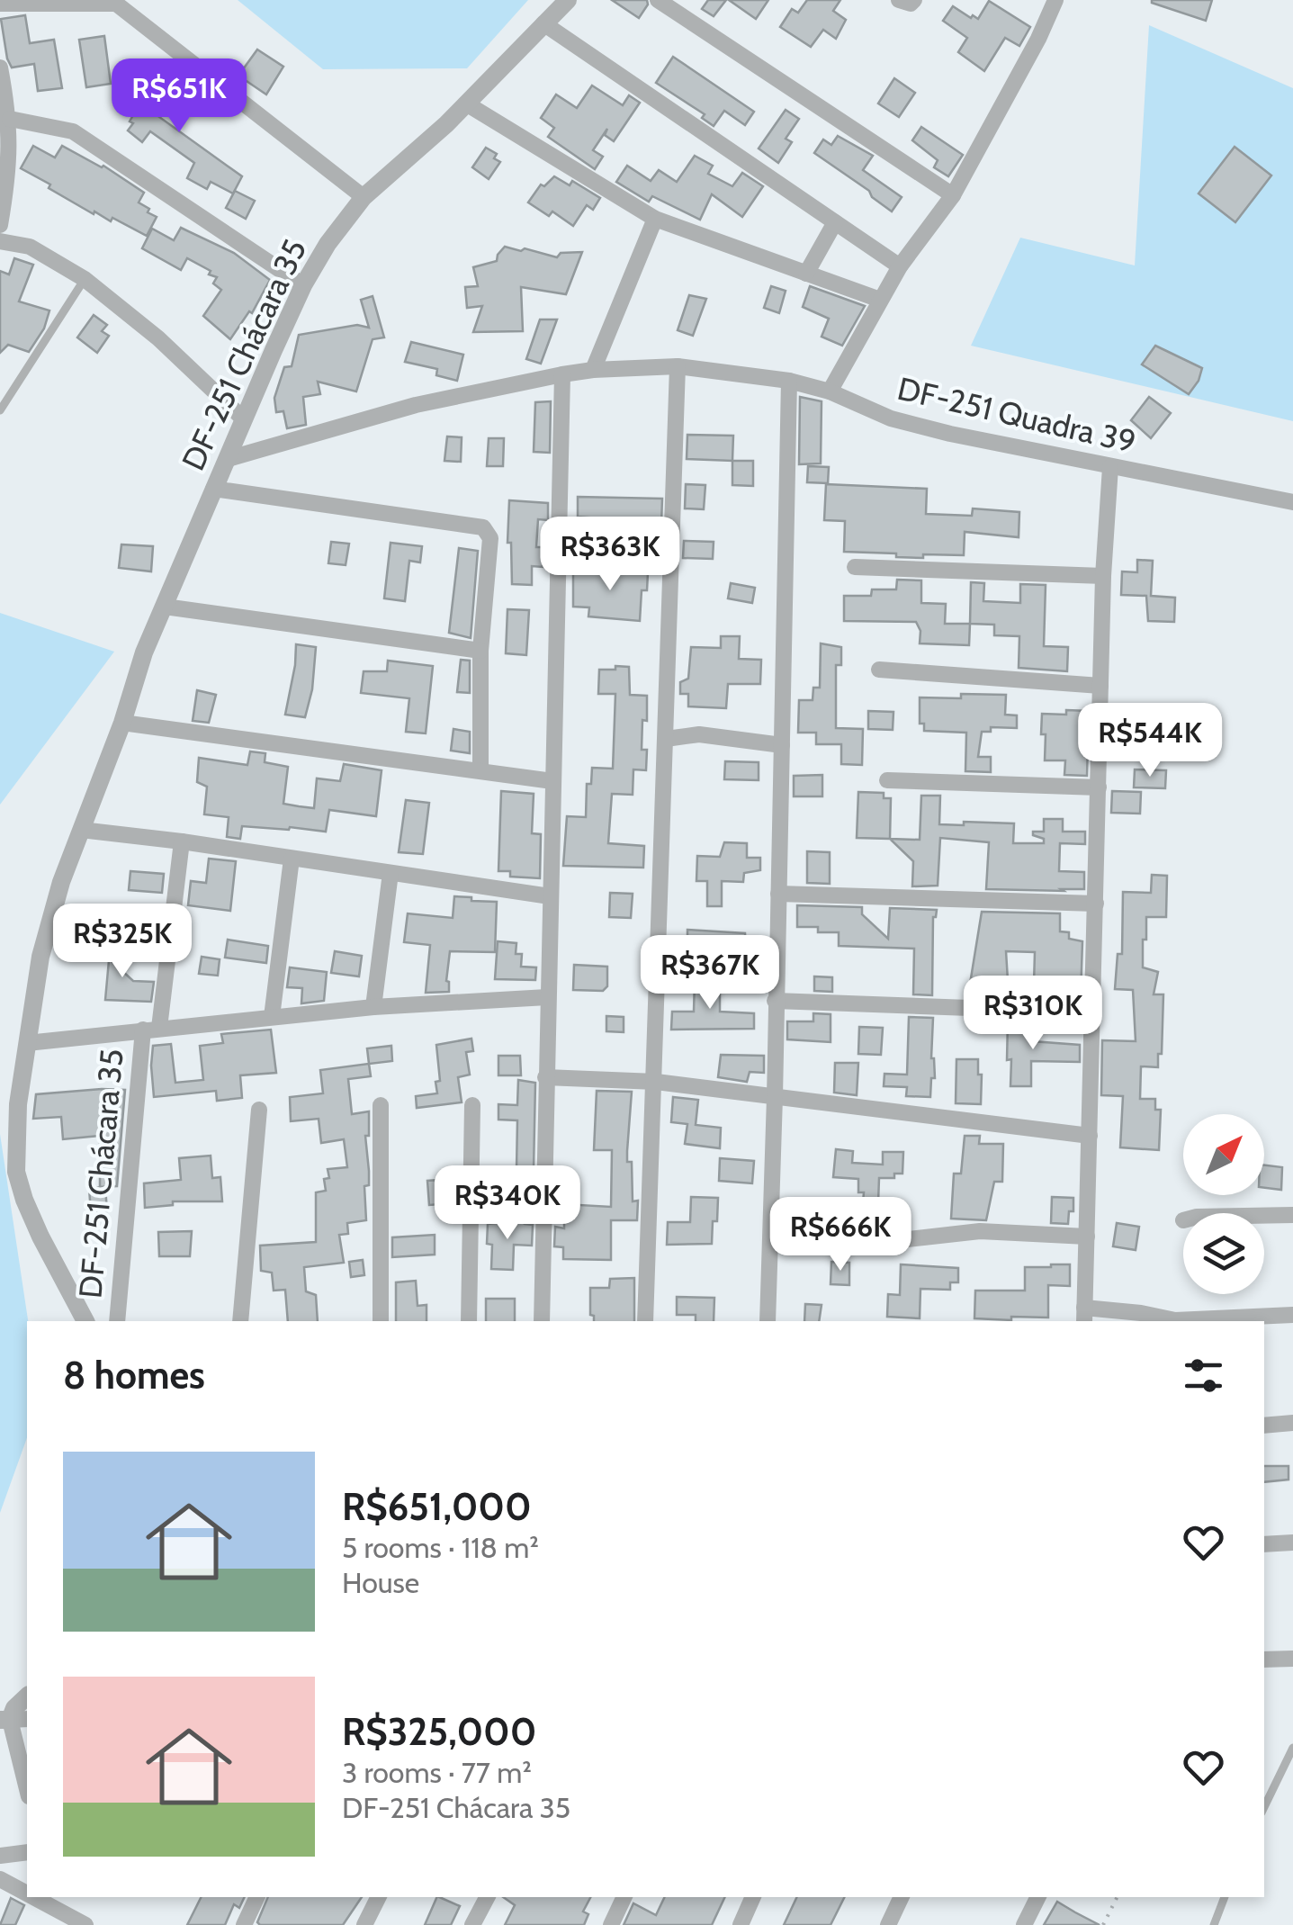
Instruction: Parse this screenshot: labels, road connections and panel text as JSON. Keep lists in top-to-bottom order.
{
  "streets": {
    "street": ["DF-251 Chácara 35", "DF-251 Quadra 39"]
  },
  "crossings": [
    ["DF-251 Chácara 35", "DF-251 Quadra 39"]
  ],
  "north": "top right",
  "page": {
    "price": [
      "R$651K",
      "R$363K",
      "R$544K",
      "R$325K",
      "R$367K",
      "R$310K",
      "R$340K",
      "R$666K"
    ],
    "heading": "8 homes",
    "list": [
      {
        "name": "R$651,000",
        "note": "5 rooms · 118 m² · House"
      },
      {
        "name": "R$325,000",
        "note": "3 rooms · 77 m² · DF-251 Chácara 35"
      }
    ]
  }
}
